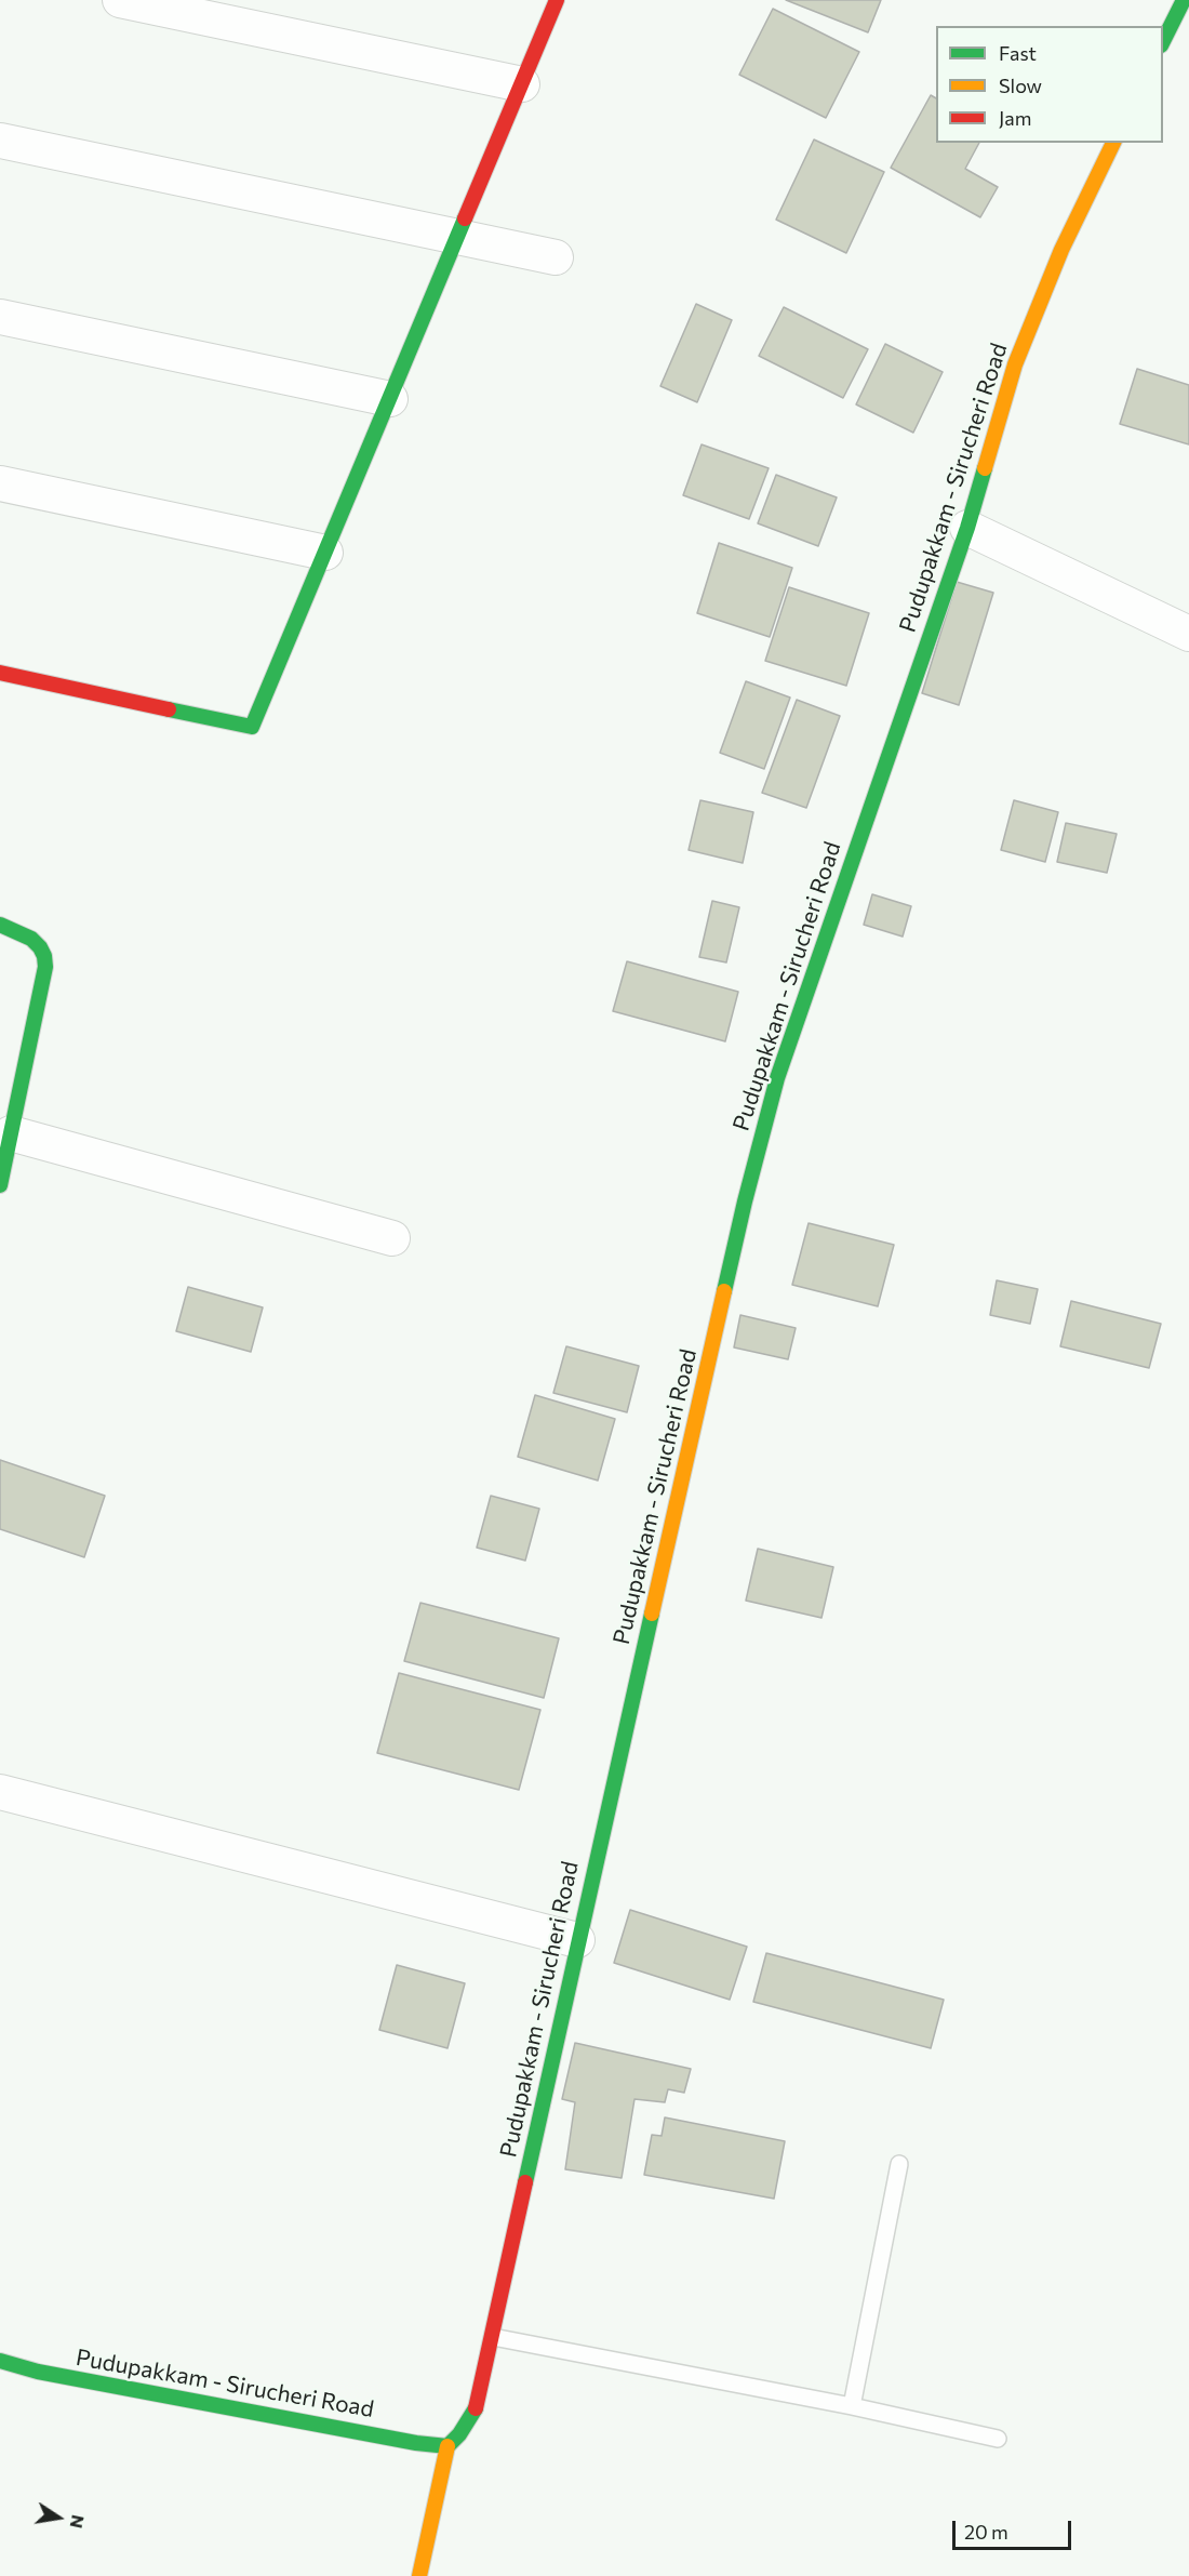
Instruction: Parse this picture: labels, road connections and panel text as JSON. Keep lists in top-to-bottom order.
{
  "streets": {
    "street": ["Pudupakkam - Sirucheri Road"]
  },
  "legend": ["Fast", "Slow", "Jam"],
  "scale_bar": "20 m",
  "north": "right"
}
